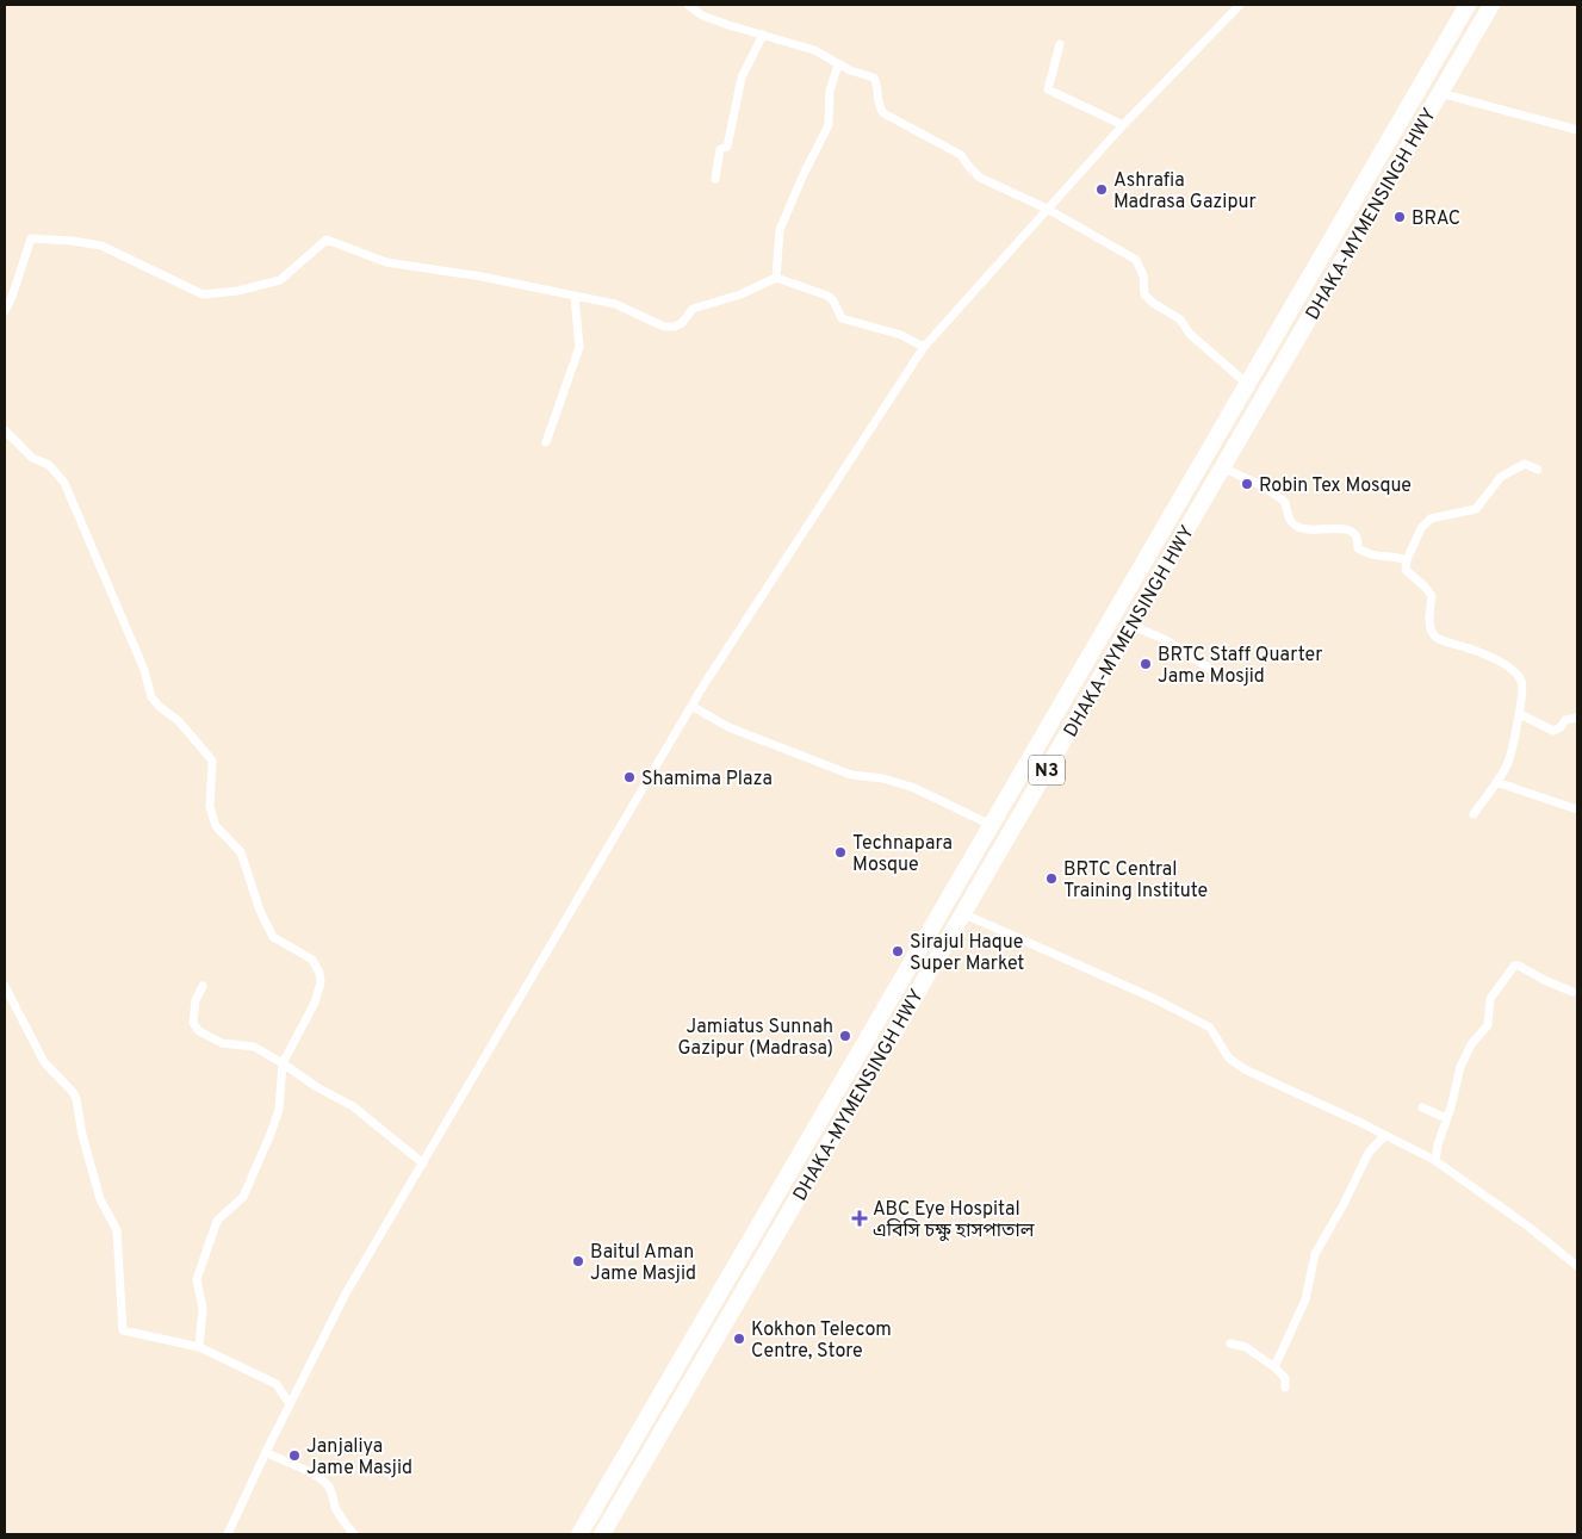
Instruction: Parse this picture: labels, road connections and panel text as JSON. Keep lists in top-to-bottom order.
{
  "streets": {
    "highway": ["DHAKA-MYMENSINGH HWY", "N3"]
  },
  "places": {
    "other": [
      "Ashrafia Madrasa Gazipur",
      "BRAC",
      "Robin Tex Mosque",
      "BRTC Staff Quarter Jame Mosjid",
      "Shamima Plaza",
      "Technapara Mosque",
      "BRTC Central Training Institute",
      "Sirajul Haque Super Market",
      "Jamiatus Sunnah Gazipur (Madrasa)",
      "Baitul Aman Jame Masjid",
      "Kokhon Telecom Centre, Store",
      "Janjaliya Jame Masjid"
    ],
    "health": ["ABC Eye Hospital এবিসি চক্ষু হাসপাতাল"]
  }
}
